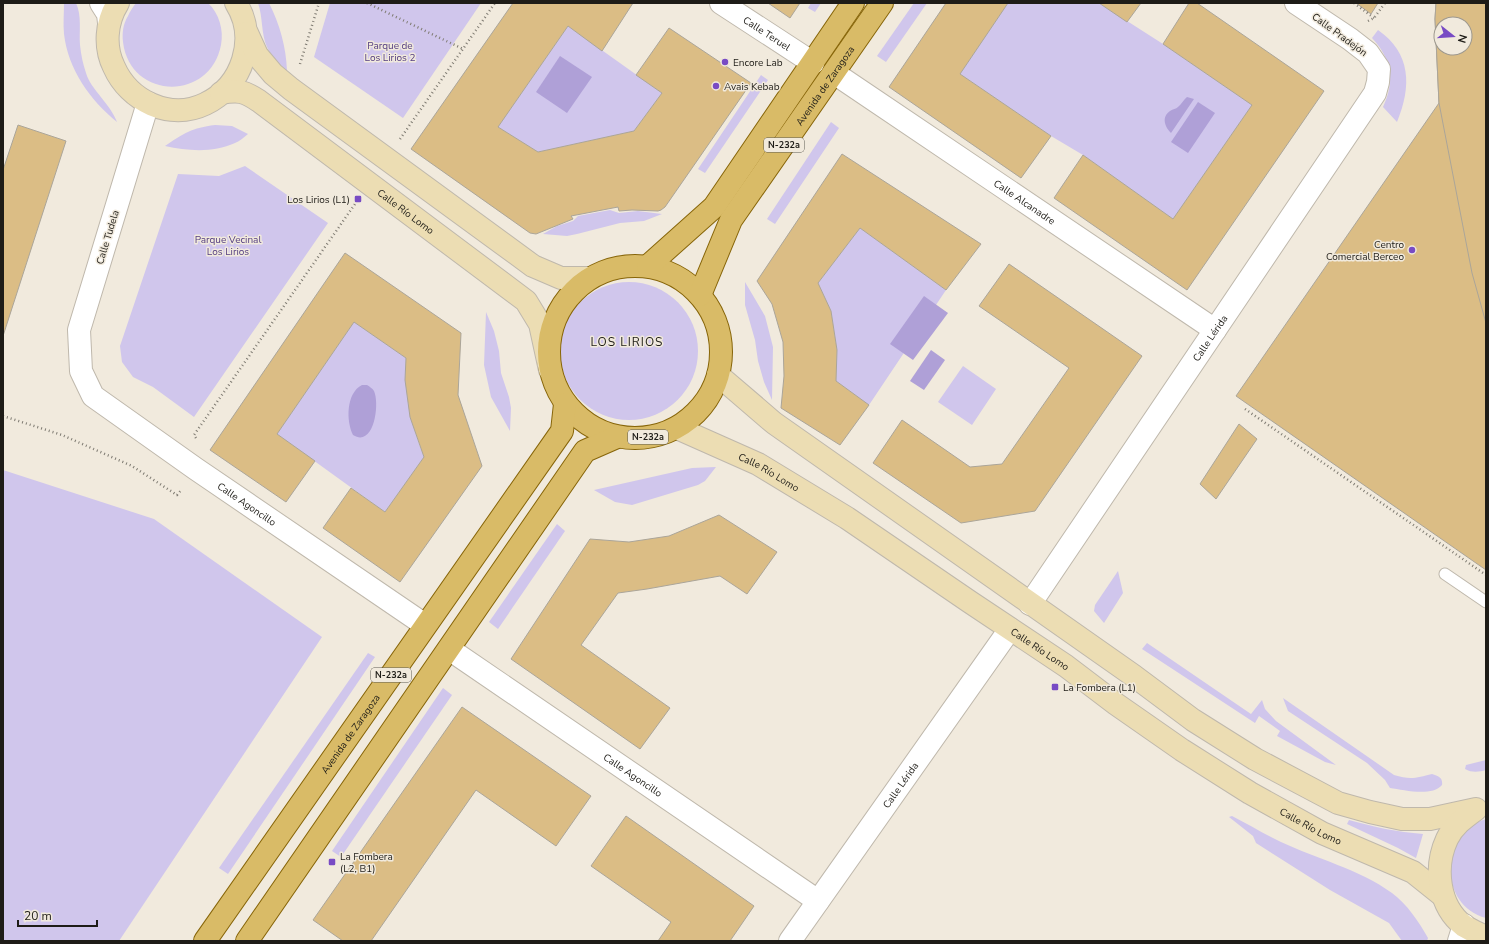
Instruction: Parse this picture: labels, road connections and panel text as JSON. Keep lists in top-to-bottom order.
{
  "streets": {
    "main road": ["Avenida de Zaragoza", "N-232a", "Calle Río Lomo"],
    "street": [
      "Calle Teruel",
      "Calle Pradejón",
      "Calle Alcanadre",
      "Calle Tudela",
      "Calle Lérida",
      "Calle Agoncillo"
    ]
  },
  "crossings": [
    ["Calle Teruel", "N-232a"],
    ["Calle Pradejón", "Calle Lérida"],
    ["Avenida de Zaragoza", "N-232a"],
    ["Avenida de Zaragoza", "Calle Alcanadre"],
    ["Avenida de Zaragoza", "Calle Agoncillo"],
    ["N-232a", "Calle Río Lomo"],
    ["N-232a", "Calle Agoncillo"],
    ["Calle Alcanadre", "Calle Lérida"],
    ["Calle Río Lomo", "Calle Lérida"],
    ["Calle Tudela", "Calle Agoncillo"],
    ["Calle Lérida", "Calle Agoncillo"]
  ],
  "districts": ["LOS LIRIOS"],
  "parks": ["Parque de Los Lirios 2", "Parque Vecinal Los Lirios"],
  "places": {
    "other": ["Encore Lab", "Avais Kebab", "Centro Comercial Berceo"],
    "transit": ["Los Lirios (L1)", "La Fombera (L1)", "La Fombera (L2, B1)"]
  },
  "scale_bar": "20 m",
  "north": "right"
}
